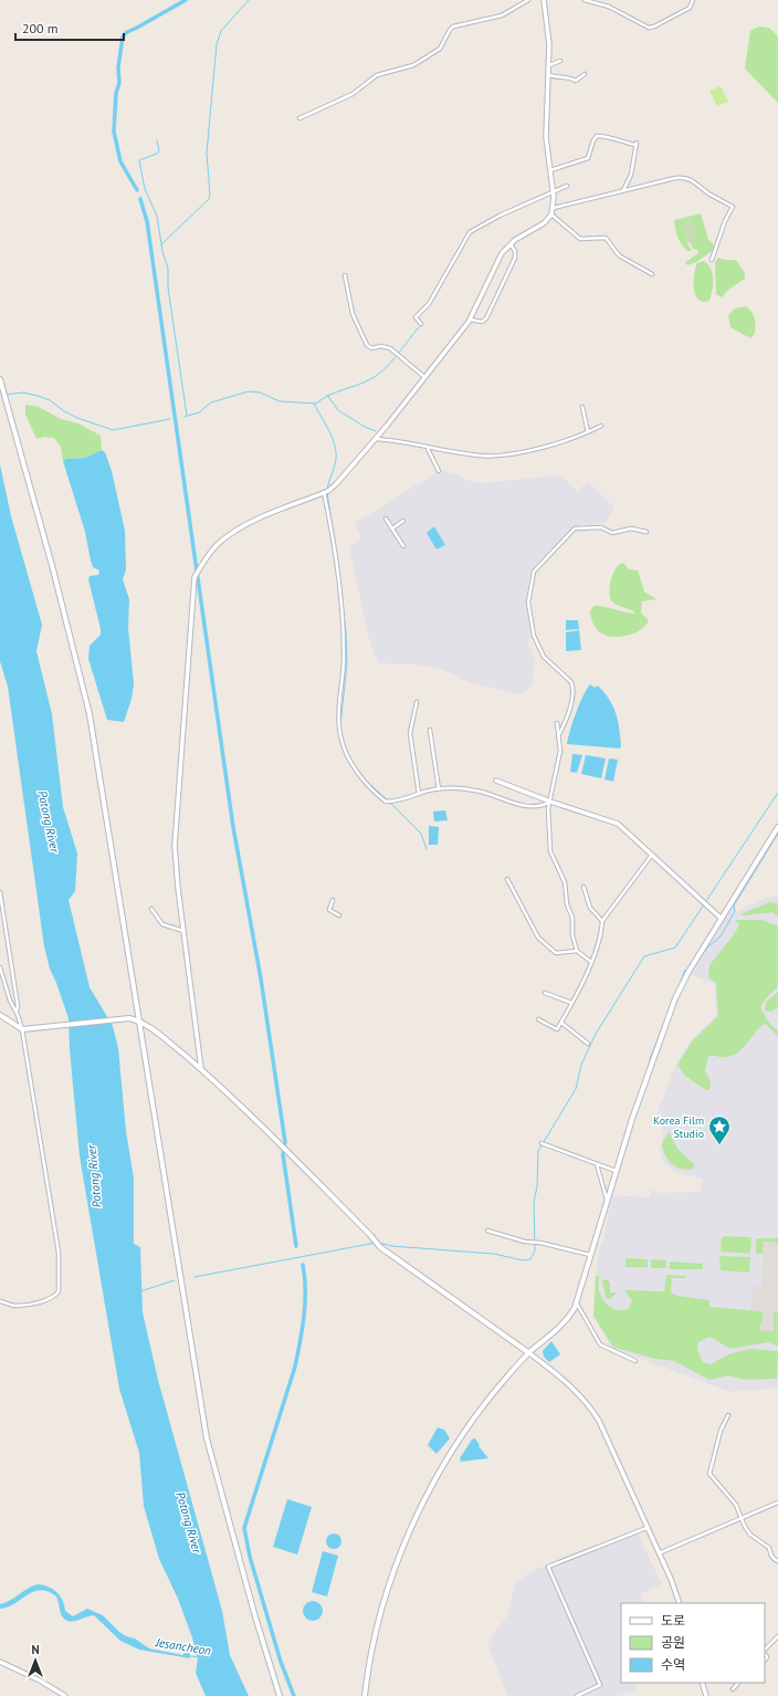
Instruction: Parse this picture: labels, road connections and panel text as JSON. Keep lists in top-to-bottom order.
{
  "water": ["Potong River", "Jesancheon"],
  "places": {
    "place": ["Korea Film Studio"]
  },
  "legend": ["도로", "공원", "수역"],
  "scale_bar": "200 m",
  "north": "top"
}
